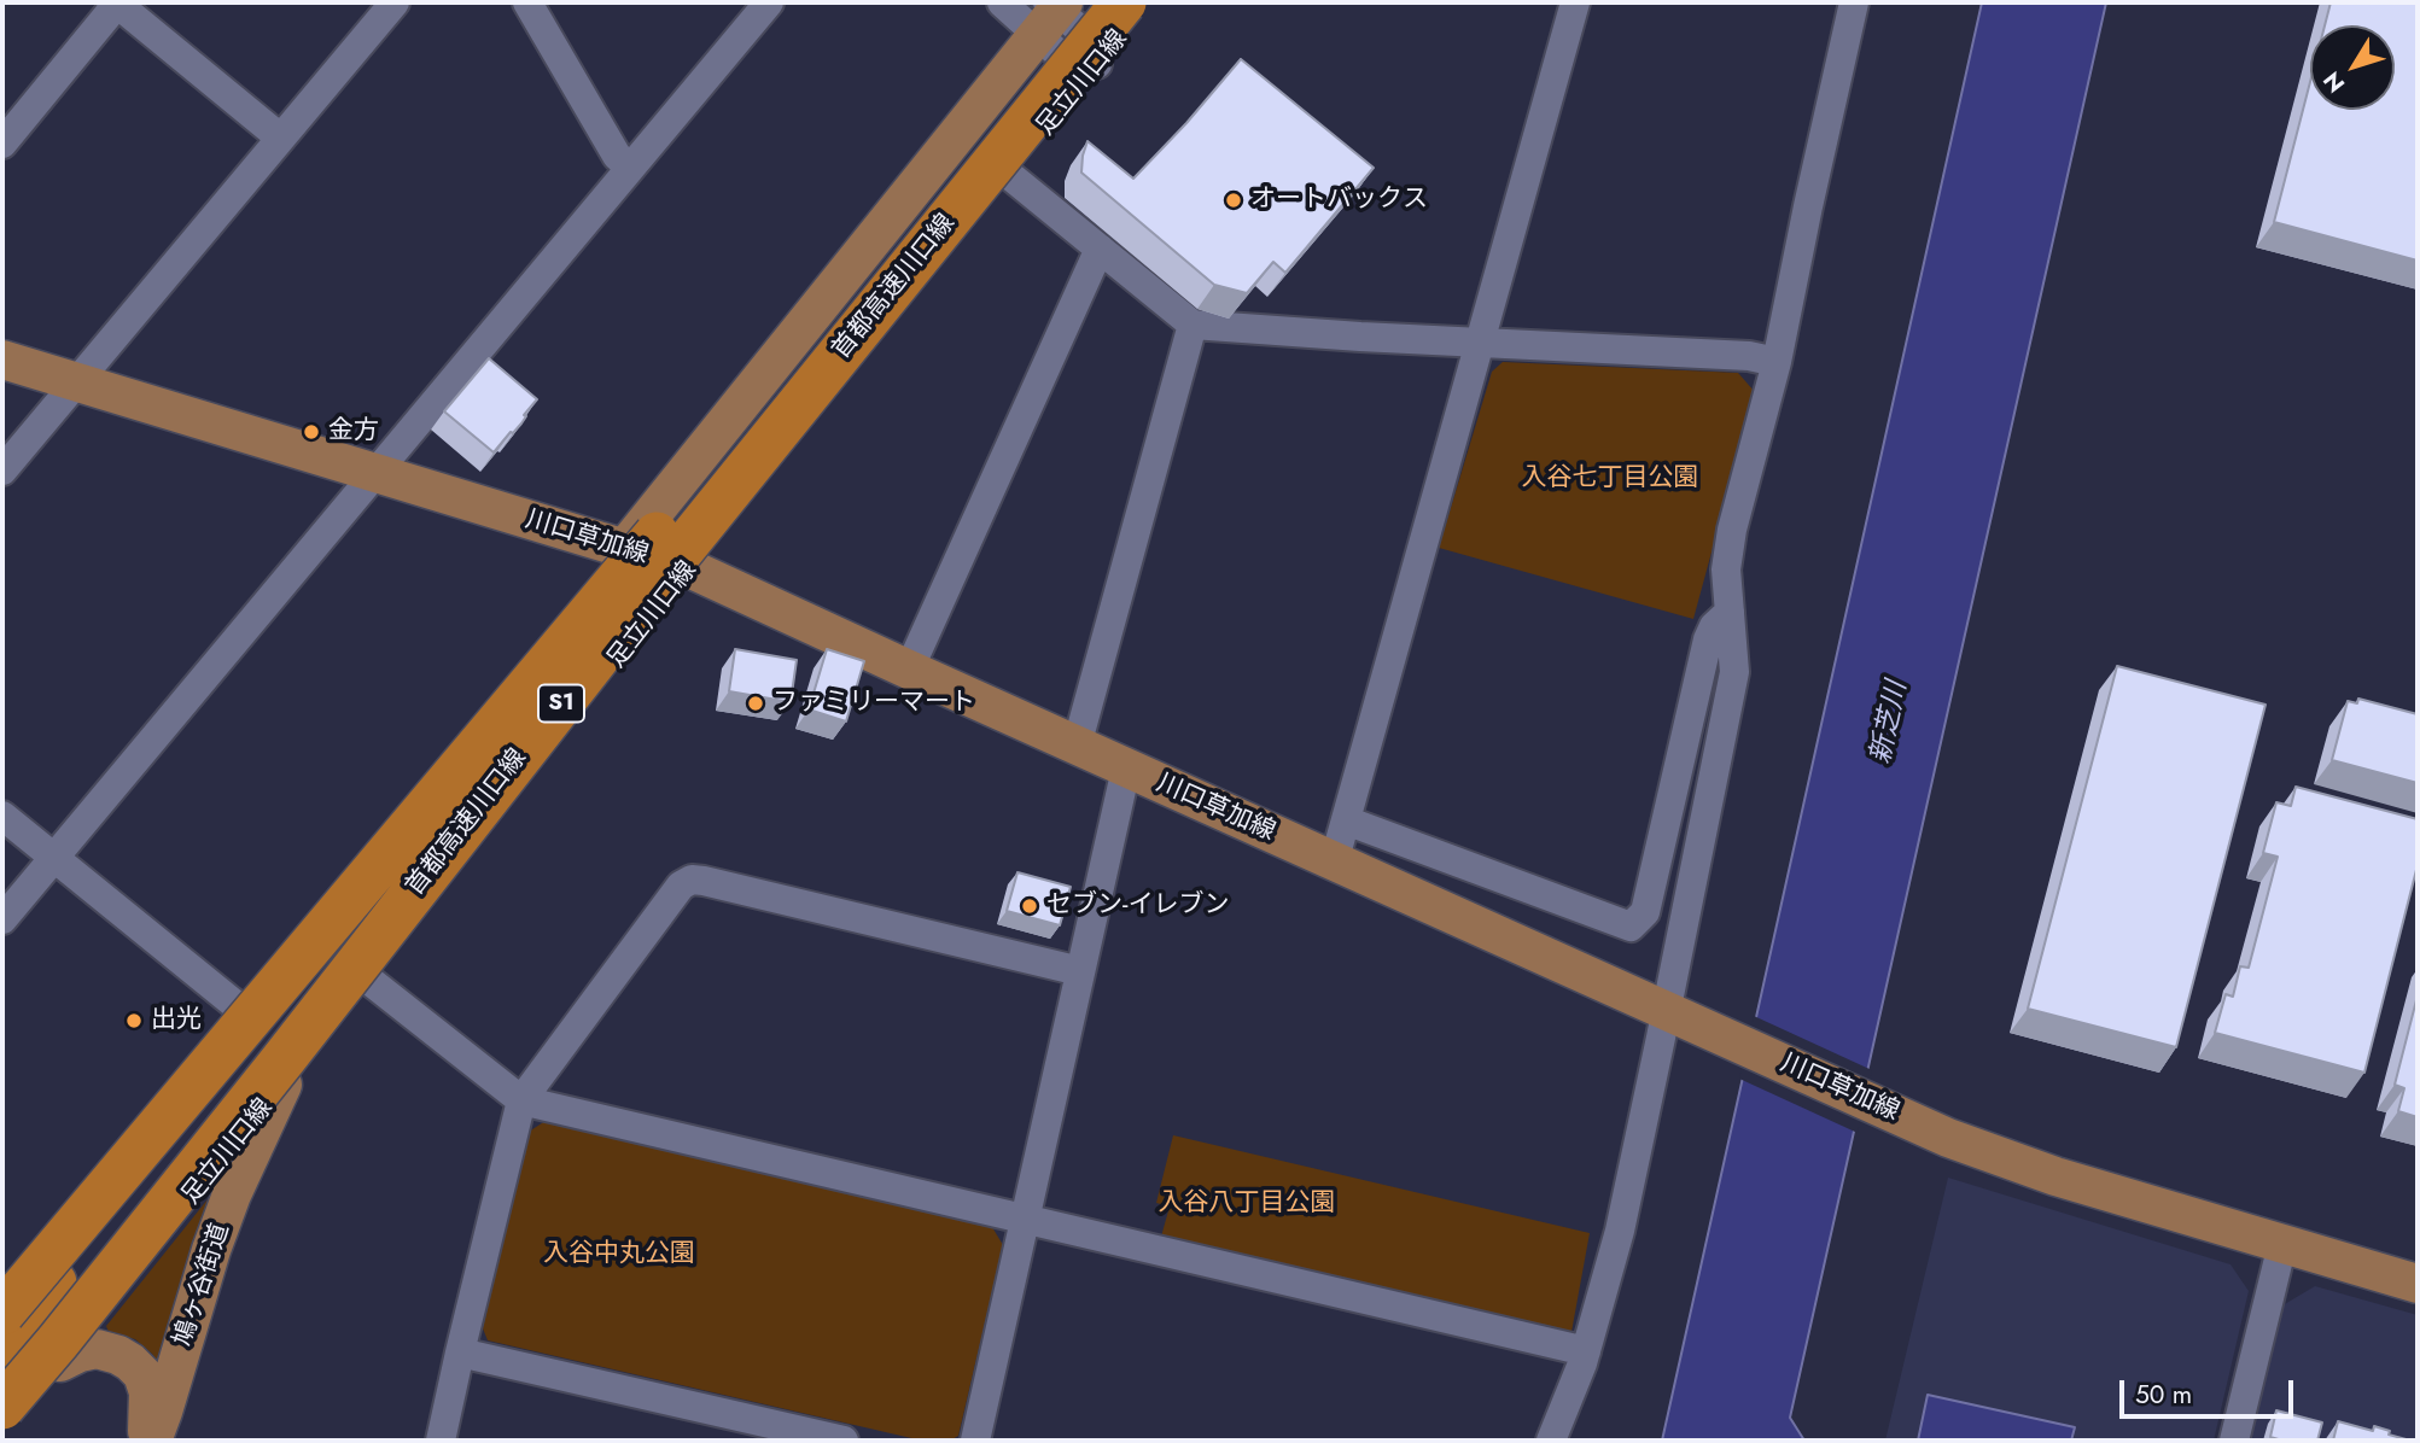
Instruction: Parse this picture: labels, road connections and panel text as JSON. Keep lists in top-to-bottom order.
{
  "streets": {
    "highway": ["首都高速川口線", "S1"],
    "main road": ["足立川口線", "川口草加線", "鳩ヶ谷街道"]
  },
  "crossings": [
    ["足立川口線", "川口草加線"],
    ["足立川口線", "鳩ヶ谷街道"]
  ],
  "water": ["新芝川"],
  "parks": ["入谷七丁目公園", "入谷八丁目公園", "入谷中丸公園"],
  "places": [
    "オートバックス",
    "金方",
    "ファミリーマート",
    "セブン-イレブン",
    "出光"
  ],
  "scale_bar": "50 m",
  "north": "bottom left"
}
